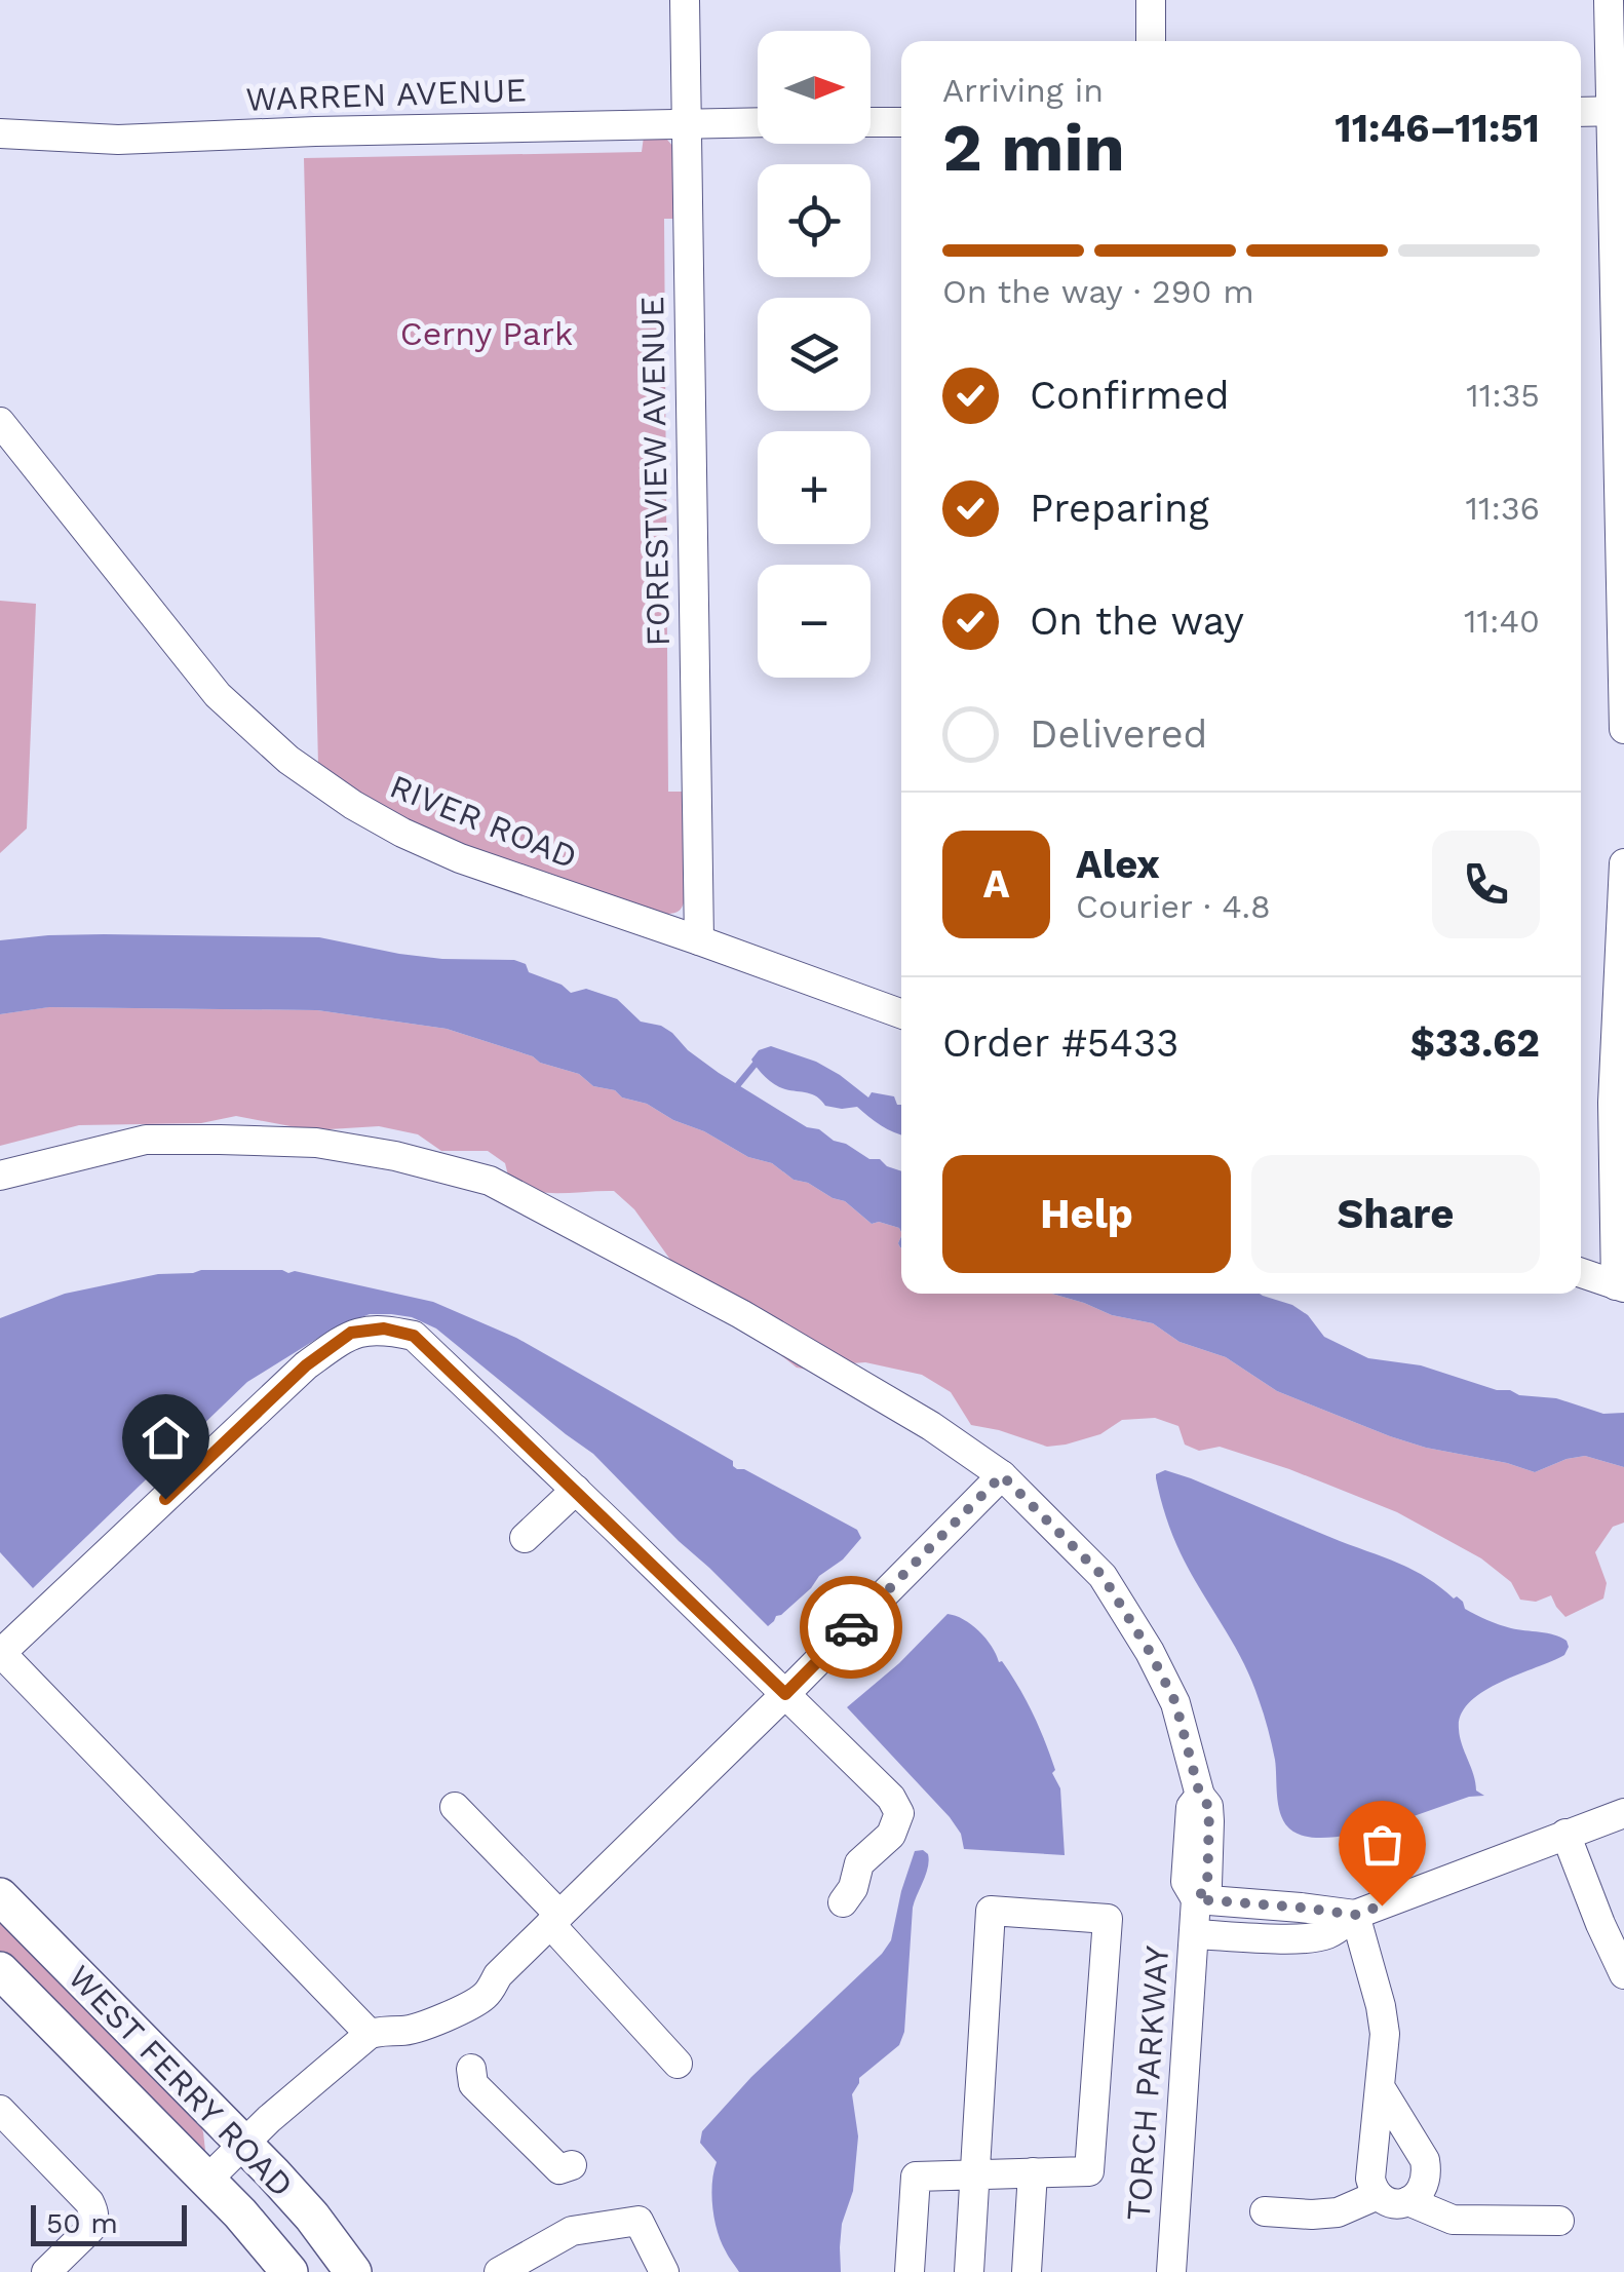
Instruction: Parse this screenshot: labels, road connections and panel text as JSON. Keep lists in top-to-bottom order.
{
  "streets": {
    "main road": ["WEST FERRY ROAD"],
    "street": [
      "WARREN AVENUE",
      "FORESTVIEW AVENUE",
      "RIVER ROAD",
      "TORCH PARKWAY"
    ]
  },
  "crossings": [
    ["WARREN AVENUE", "FORESTVIEW AVENUE"],
    ["FORESTVIEW AVENUE", "RIVER ROAD"]
  ],
  "parks": ["Cerny Park"],
  "scale_bar": "50 m",
  "north": "right",
  "page": {
    "map_buttons": ["+", "−"],
    "heading": ["2 min", "Arriving in", "11:46–11:51"],
    "panel": [
      "Alex",
      "Courier · 4.8",
      "Order #5433",
      "$33.62"
    ],
    "bar": "On the way · 290 m",
    "list": [
      ["Confirmed", "11:35"],
      ["Preparing", "11:36"],
      ["On the way", "11:40"],
      "Delivered"
    ],
    "round": "A",
    "buttons": ["Help", "Share"],
    "scale": "50 m"
  }
}
